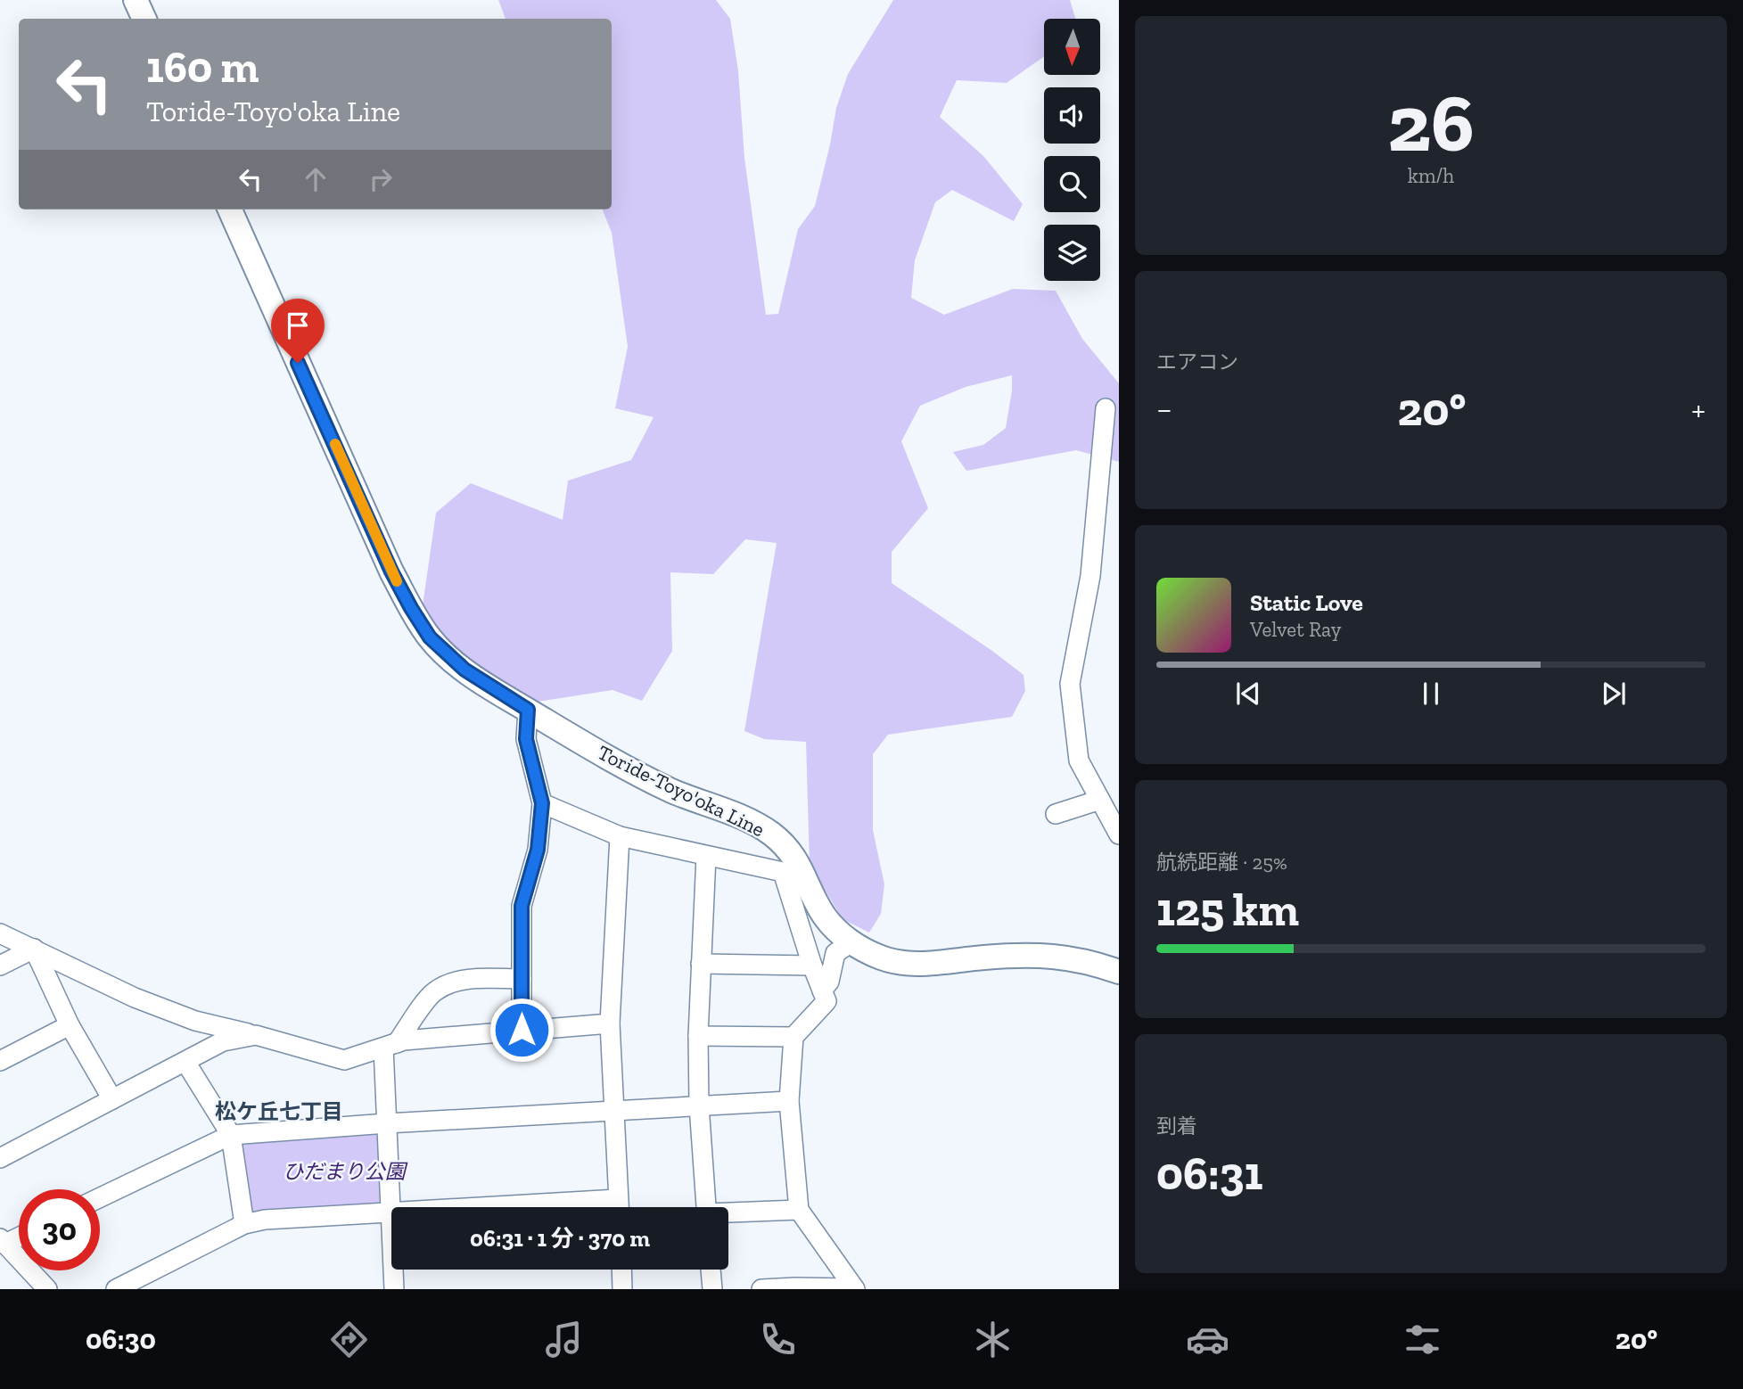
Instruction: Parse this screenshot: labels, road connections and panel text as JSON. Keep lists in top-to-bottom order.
{
  "streets": {
    "main road": ["Toride-Toyo'oka Line"]
  },
  "districts": ["松ケ丘七丁目"],
  "parks": ["ひだまり公園"],
  "north": "bottom",
  "page": {
    "tile": [
      ["26", "km/h"],
      "エアコン",
      ["航続距離 · 25%", "125 km"],
      ["到着", "06:31"]
    ],
    "turn": ["160 m", "Toride-Toyo'oka Line"],
    "heat": ["−", "20°", "+"],
    "song": ["Static Love", "Velvet Ray"],
    "limit": "30",
    "trip": "06:31 · 1 分 · 370 m",
    "tabs": ["06:30", "20°"]
  }
}
